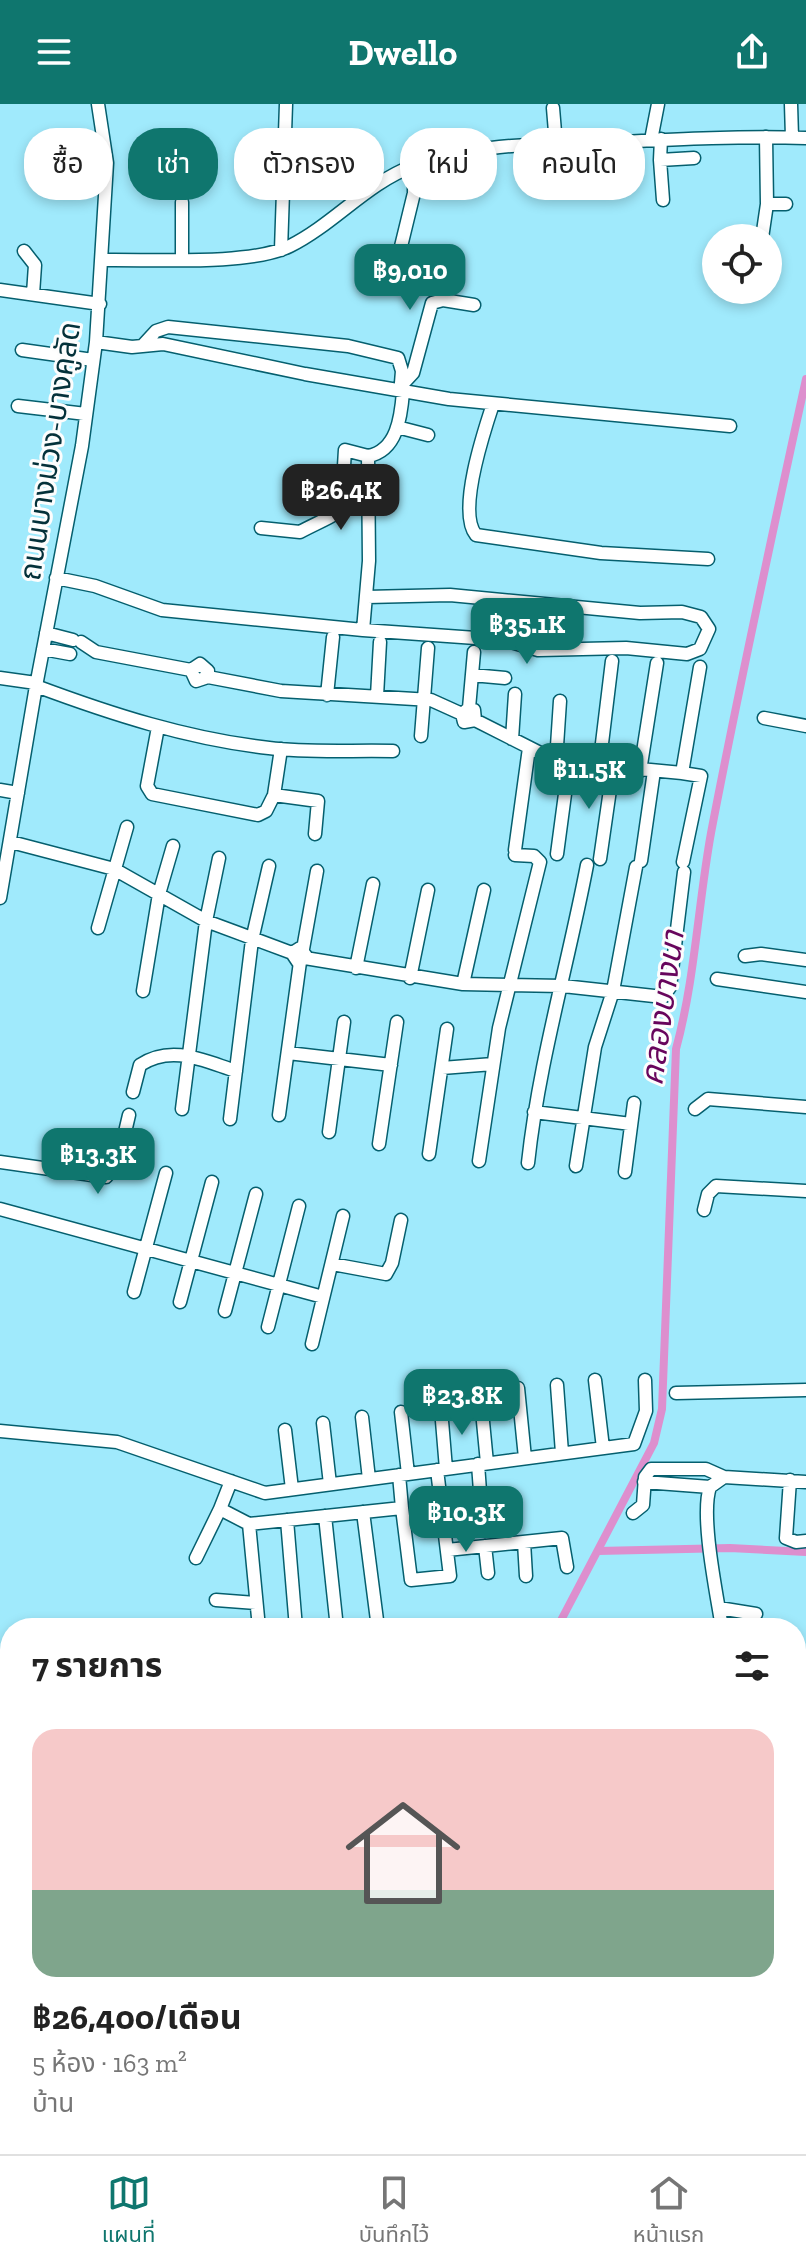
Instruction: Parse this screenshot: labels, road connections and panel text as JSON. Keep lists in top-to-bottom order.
{
  "streets": {
    "street": ["ถนนบางม่วง-บางคูลัด"]
  },
  "water": ["คลองบางนา"],
  "page": {
    "header": "Dwello",
    "chip": [
      "ซื้อ",
      "เช่า",
      "ตัวกรอง",
      "ใหม่",
      "คอนโด"
    ],
    "price": [
      "฿9,010",
      "฿26.4K",
      "฿35.1K",
      "฿11.5K",
      "฿13.3K",
      "฿23.8K",
      "฿10.3K"
    ],
    "heading": "7 รายการ",
    "list": [
      {
        "name": "฿26,400/เดือน",
        "note": "5 ห้อง · 163 m² · บ้าน"
      }
    ],
    "tabs": ["แผนที่", "บันทึกไว้", "หน้าแรก"]
  }
}
